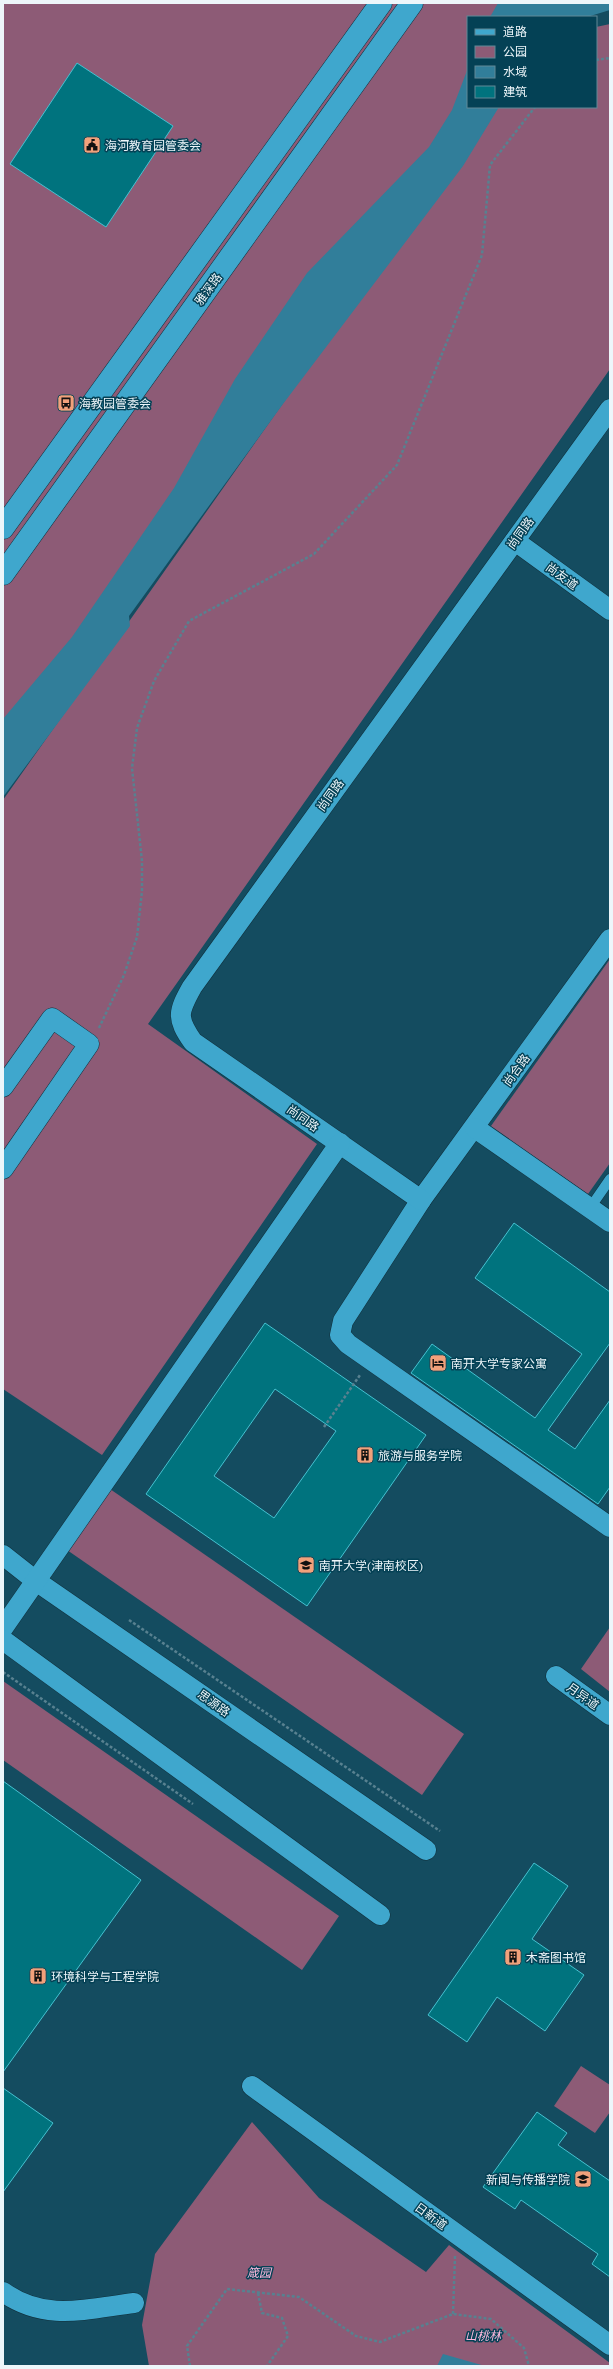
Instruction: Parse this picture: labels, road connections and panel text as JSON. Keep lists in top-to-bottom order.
{
  "streets": {
    "main road": ["雅深路"],
    "street": [
      "尚同路",
      "尚友道",
      "尚合路",
      "月异道",
      "思源路",
      "日新道"
    ]
  },
  "crossings": [
    ["尚同路", "尚友道"],
    ["尚同路", "尚合路"]
  ],
  "parks": ["箴园", "山桃林"],
  "places": {
    "public building": ["海河教育园管委会"],
    "bus stop": ["海教园管委会"],
    "hotel": ["南开大学专家公寓"],
    "building": ["旅游与服务学院", "木斋图书馆", "环境科学与工程学院"],
    "school or university": ["南开大学(津南校区)", "新闻与传播学院"]
  },
  "legend": [
    "道路",
    "公园",
    "水域",
    "建筑"
  ]
}
